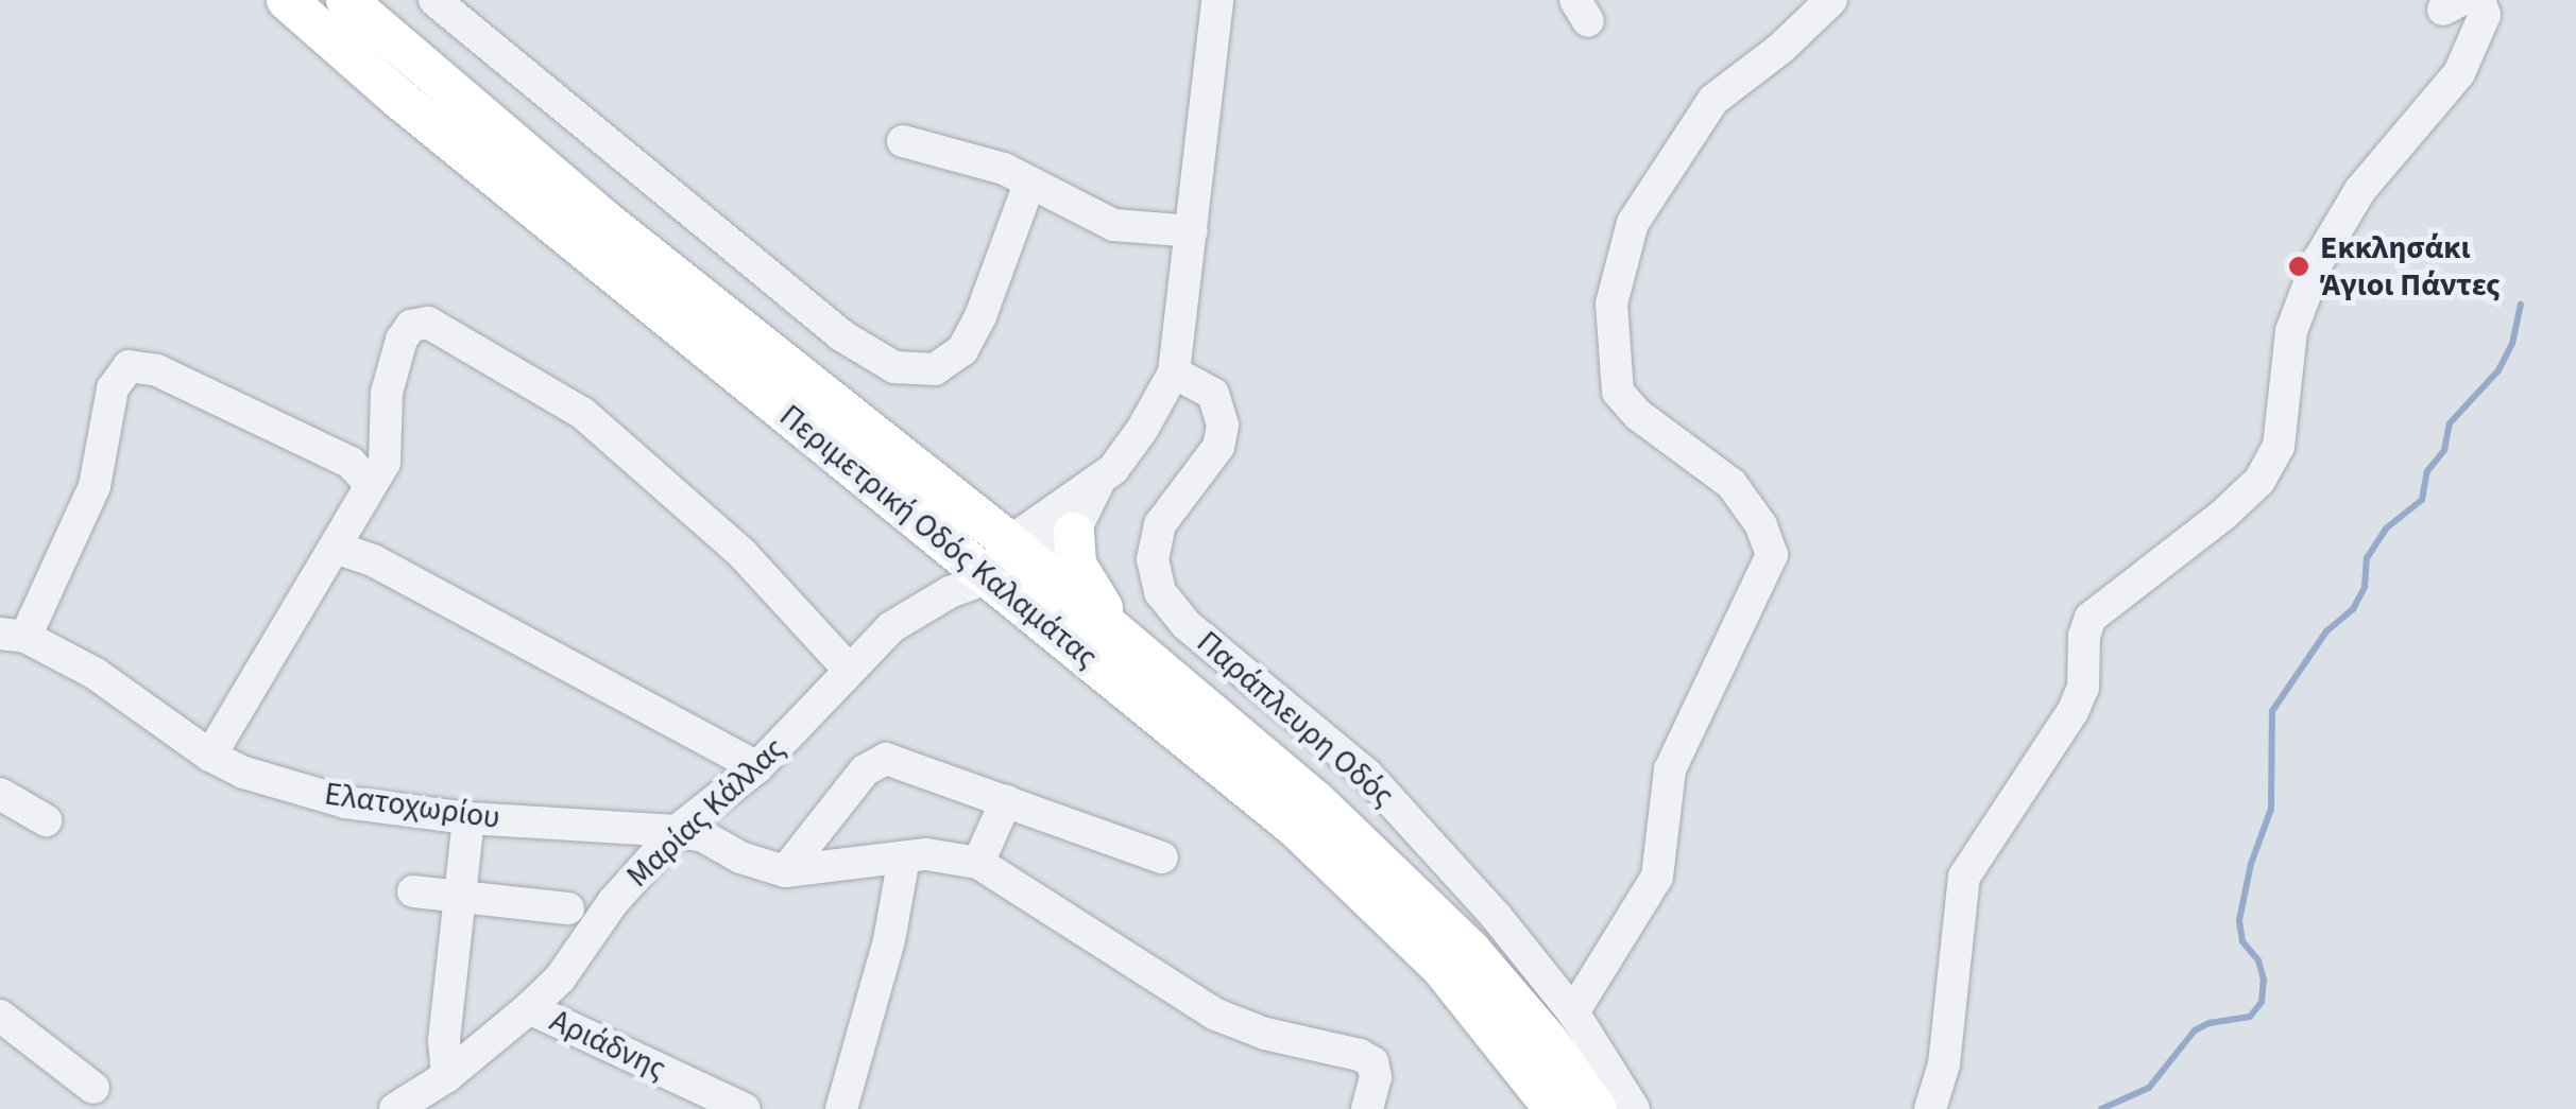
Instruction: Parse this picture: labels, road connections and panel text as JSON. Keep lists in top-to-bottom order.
{
  "streets": {
    "main road": ["Περιμετρική Οδός Καλαμάτας"],
    "street": [
      "Παράπλευρη Οδός",
      "Ελατοχωρίου",
      "Μαρίας Κάλλας",
      "Αριάδνης"
    ]
  },
  "crossings": [
    ["Περιμετρική Οδός Καλαμάτας", "Μαρίας Κάλλας"],
    ["Ελατοχωρίου", "Μαρίας Κάλλας"],
    ["Μαρίας Κάλλας", "Αριάδνης"]
  ],
  "places": ["Εκκλησάκι Άγιοι Πάντες"]
}
